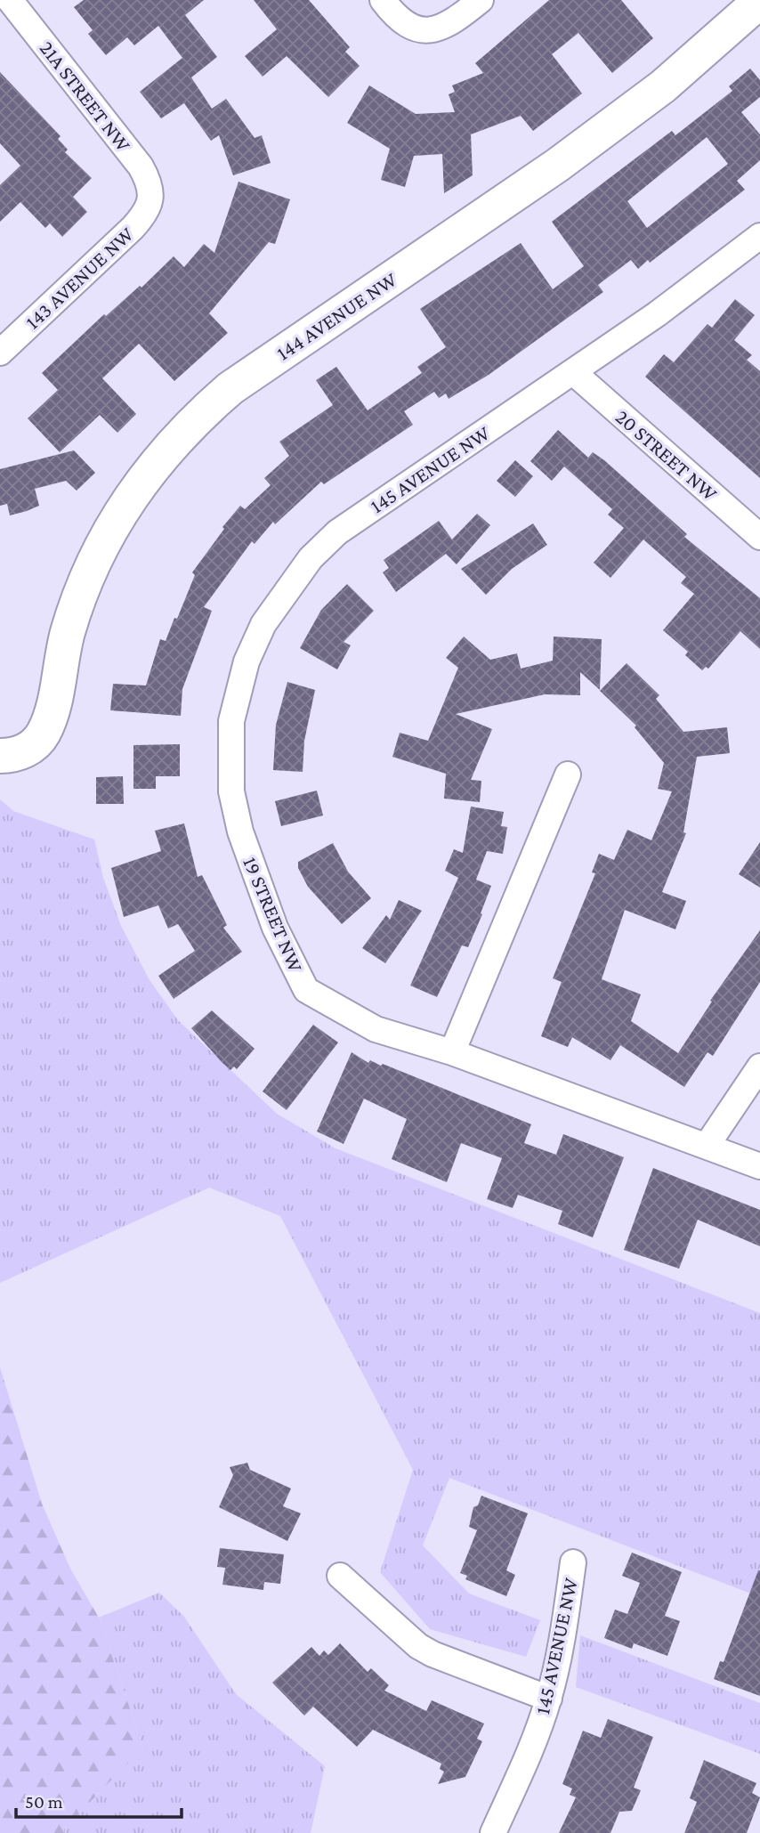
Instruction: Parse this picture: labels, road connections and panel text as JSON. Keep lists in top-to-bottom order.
{
  "streets": {
    "street": [
      "21A STREET NW",
      "143 AVENUE NW",
      "144 AVENUE NW",
      "20 STREET NW",
      "145 AVENUE NW",
      "19 STREET NW"
    ]
  },
  "crossings": [
    ["21A STREET NW", "143 AVENUE NW"],
    ["20 STREET NW", "145 AVENUE NW"],
    ["145 AVENUE NW", "19 STREET NW"]
  ],
  "scale_bar": "50 m"
}
